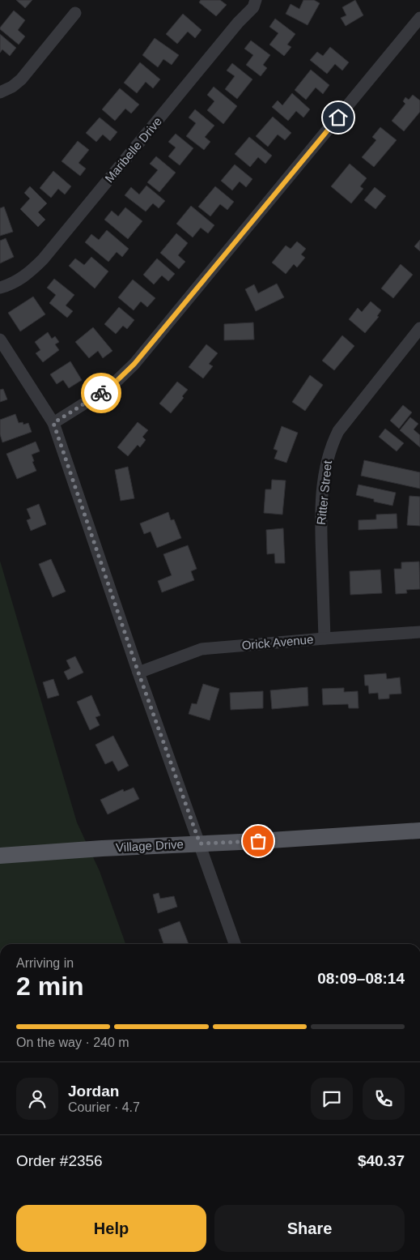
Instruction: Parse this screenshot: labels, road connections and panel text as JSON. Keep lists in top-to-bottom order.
{
  "streets": {
    "main road": ["Village Drive"],
    "street": ["Maribelle Drive", "Ritter Street", "Orick Avenue"]
  },
  "crossings": [
    ["Ritter Street", "Orick Avenue"]
  ],
  "page": {
    "heading": ["2 min", "Arriving in", "08:09–08:14"],
    "panel": [
      "Jordan",
      "Courier · 4.7",
      "Order #2356",
      "$40.37"
    ],
    "bar": "On the way · 240 m",
    "buttons": ["Help", "Share"]
  }
}
